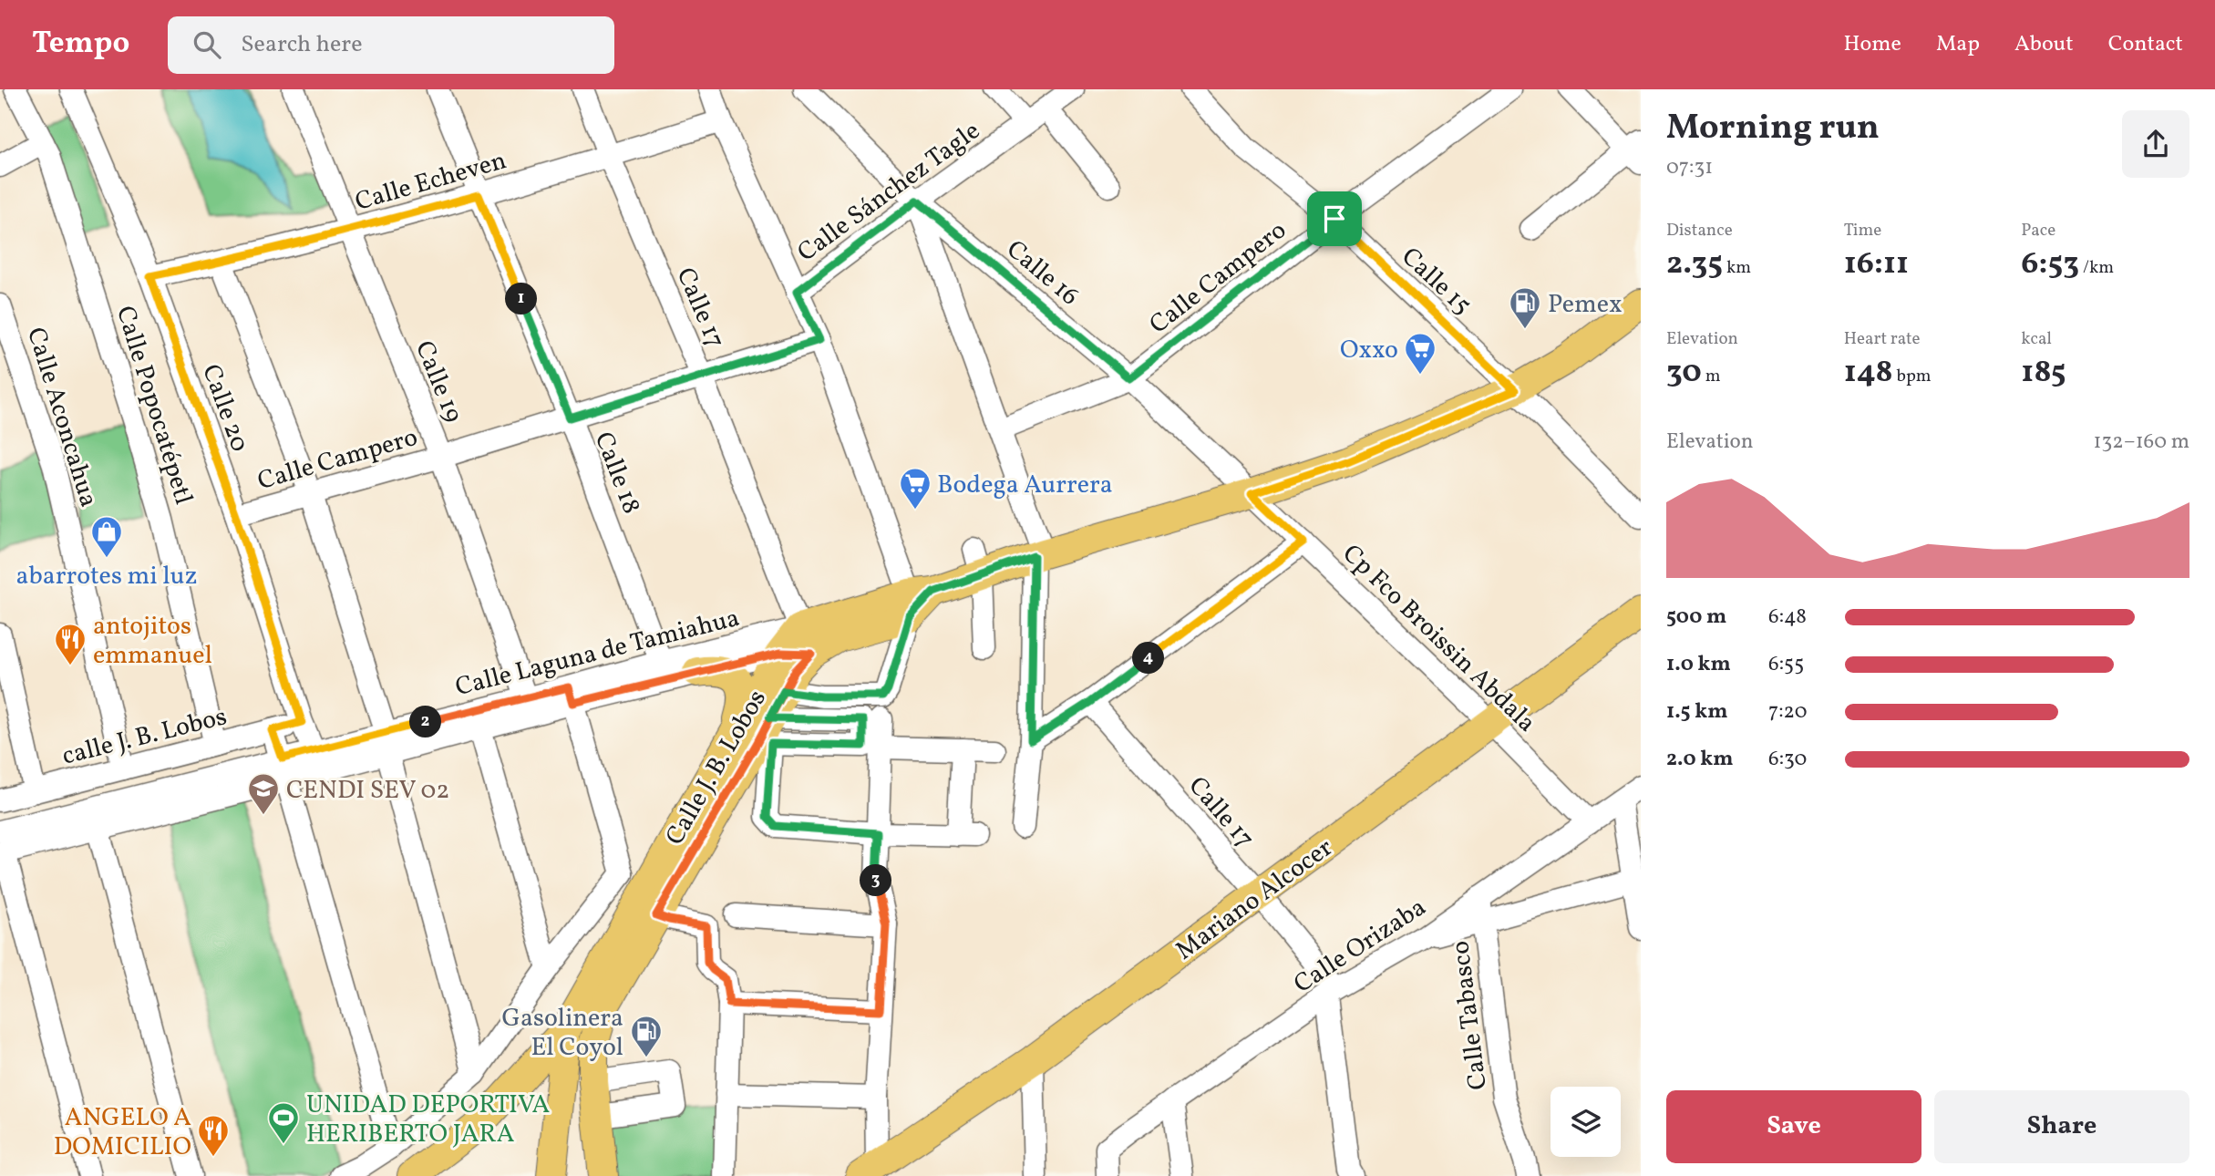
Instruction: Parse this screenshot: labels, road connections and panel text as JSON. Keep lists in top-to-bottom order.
{
  "streets": {
    "main road": ["Calle J. B. Lobos", "Mariano Alcocer"],
    "street": [
      "Calle Echeven",
      "Calle Sánchez Tagle",
      "Calle 16",
      "Calle Campero",
      "Calle 15",
      "Calle 17",
      "Calle 19",
      "Calle Popocatépetl",
      "Calle 20",
      "Calle Aconcahua",
      "Calle 18",
      "Cp Fco Broissin Abdala",
      "Calle Laguna de Tamiahua",
      "calle J. B. Lobos",
      "Calle Orizaba",
      "Calle Tabasco"
    ]
  },
  "crossings": [
    ["Calle Echeven", "Calle 17"],
    ["Calle Echeven", "Calle 19"],
    ["Calle Echeven", "Calle 20"],
    ["Calle Echeven", "Calle 18"],
    ["Calle Sánchez Tagle", "Calle 16"],
    ["Calle 16", "Calle Campero"],
    ["Calle 16", "Cp Fco Broissin Abdala"],
    ["Calle 16", "Calle J. B. Lobos"],
    ["Calle Campero", "Calle 15"],
    ["Calle Campero", "Calle 17"],
    ["Calle Campero", "Calle 19"],
    ["Calle Campero", "Calle 20"],
    ["Calle Campero", "Calle 18"],
    ["Calle 15", "Calle J. B. Lobos"],
    ["Calle 17", "Calle Laguna de Tamiahua"],
    ["Calle 17", "Calle J. B. Lobos"],
    ["Calle 17", "Mariano Alcocer"],
    ["Calle 17", "Calle Orizaba"],
    ["Calle 19", "Calle Laguna de Tamiahua"],
    ["Calle Popocatépetl", "calle J. B. Lobos"],
    ["Calle 20", "Calle Laguna de Tamiahua"],
    ["Calle 20", "calle J. B. Lobos"],
    ["Calle Aconcahua", "calle J. B. Lobos"],
    ["Calle 18", "Calle Laguna de Tamiahua"],
    ["Cp Fco Broissin Abdala", "Calle J. B. Lobos"],
    ["Cp Fco Broissin Abdala", "Mariano Alcocer"],
    ["Cp Fco Broissin Abdala", "Calle Orizaba"],
    ["Calle Laguna de Tamiahua", "Calle J. B. Lobos"],
    ["Calle Orizaba", "Calle Tabasco"]
  ],
  "places": {
    "fuel station": ["Pemex", "Gasolinera El Coyol"],
    "supermarket": ["Oxxo", "Bodega Aurrera"],
    "shop": ["abarrotes mi luz"],
    "restaurant": ["antojitos emmanuel", "ANGELO A DOMICILIO"],
    "school or university": ["CENDI SEV 02"],
    "sports": ["UNIDAD DEPORTIVA HERIBERTO JARA"]
  },
  "page": {
    "header": "Tempo",
    "search": "Search here",
    "nav": [
      "Home",
      "Map",
      "About",
      "Contact"
    ],
    "heading": ["Morning run", "07:31"],
    "stats": [
      ["Distance", "2.35 km"],
      ["Time", "16:11"],
      ["Pace", "6:53 /km"],
      ["Elevation", "30 m"],
      ["Heart rate", "148 bpm"],
      ["kcal", "185"]
    ],
    "pins": [
      "1",
      "4",
      "2",
      "3"
    ],
    "chart": ["Elevation", "132–160 m"],
    "list": [
      {
        "name": "500 m",
        "note": "6:48"
      },
      {
        "name": "1.0 km",
        "note": "6:55"
      },
      {
        "name": "1.5 km",
        "note": "7:20"
      },
      {
        "name": "2.0 km",
        "note": "6:30"
      }
    ],
    "buttons": ["Save", "Share"]
  }
}
